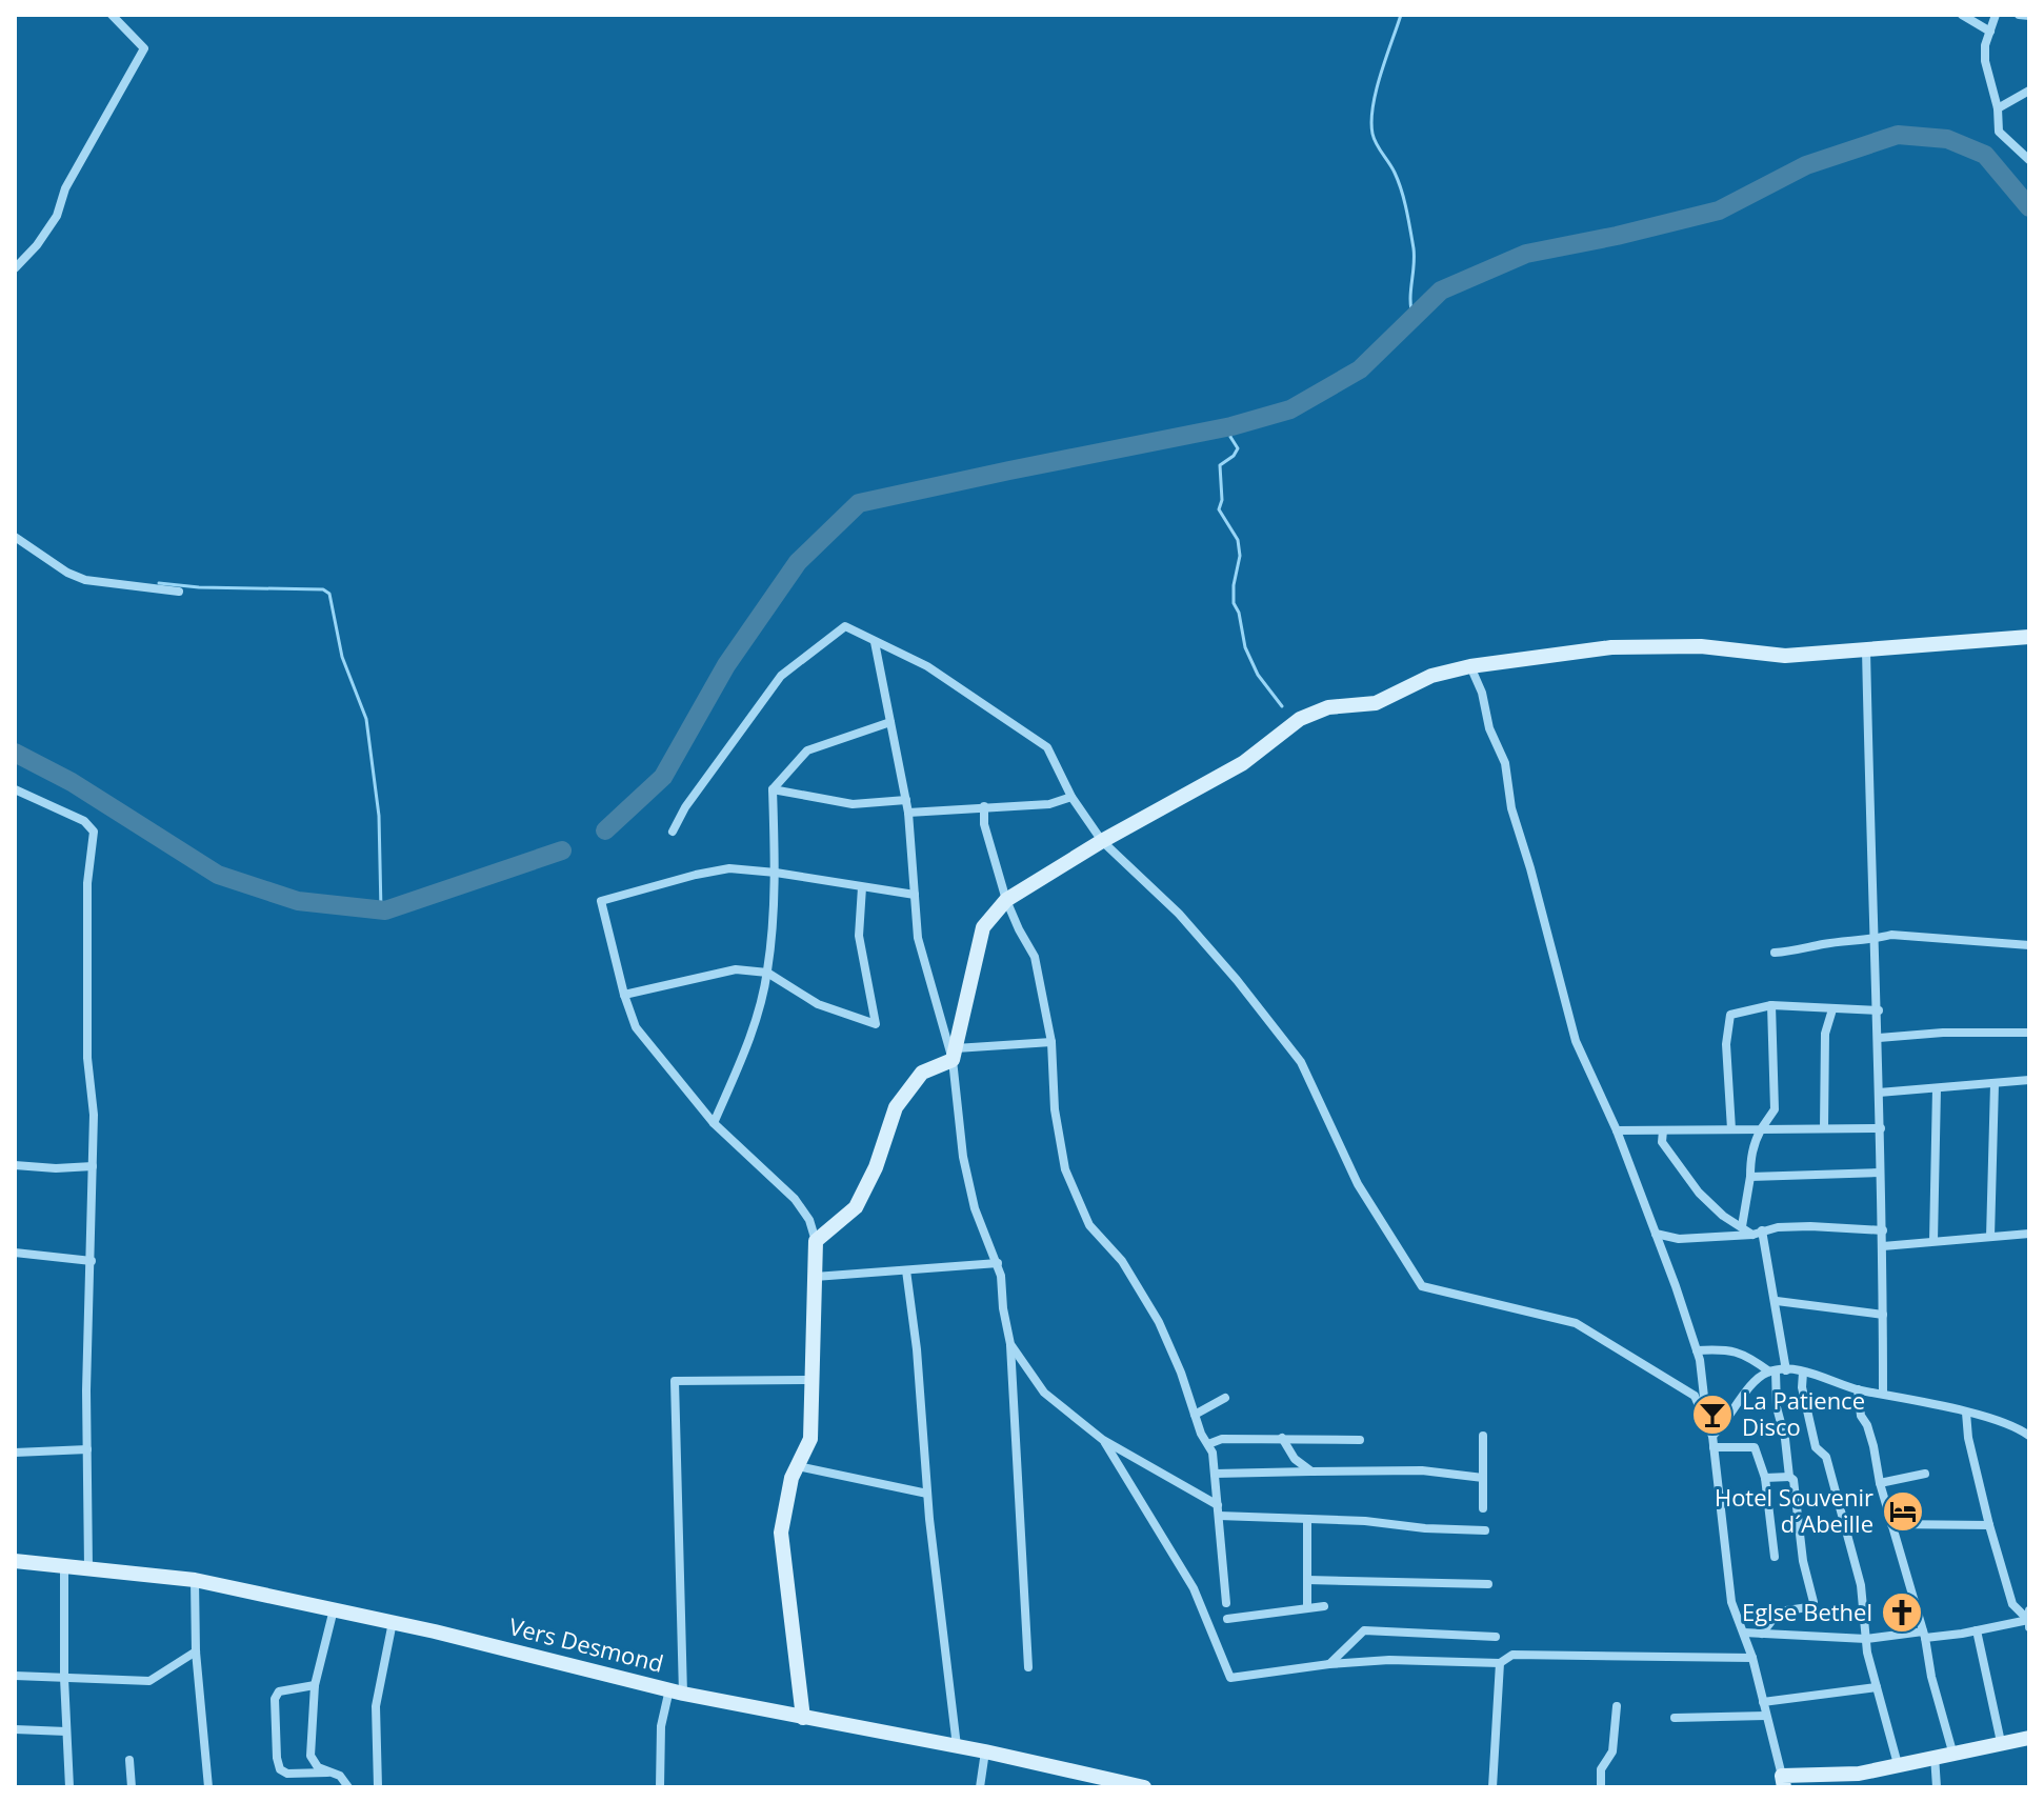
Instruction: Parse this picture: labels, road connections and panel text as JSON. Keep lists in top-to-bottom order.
{
  "streets": {
    "street": ["Vers Desmond"]
  },
  "places": {
    "bar": ["La Patience Disco"],
    "hotel": ["Hotel Souvenir d´Abeille"],
    "church": ["Eglse Bethel"]
  }
}
